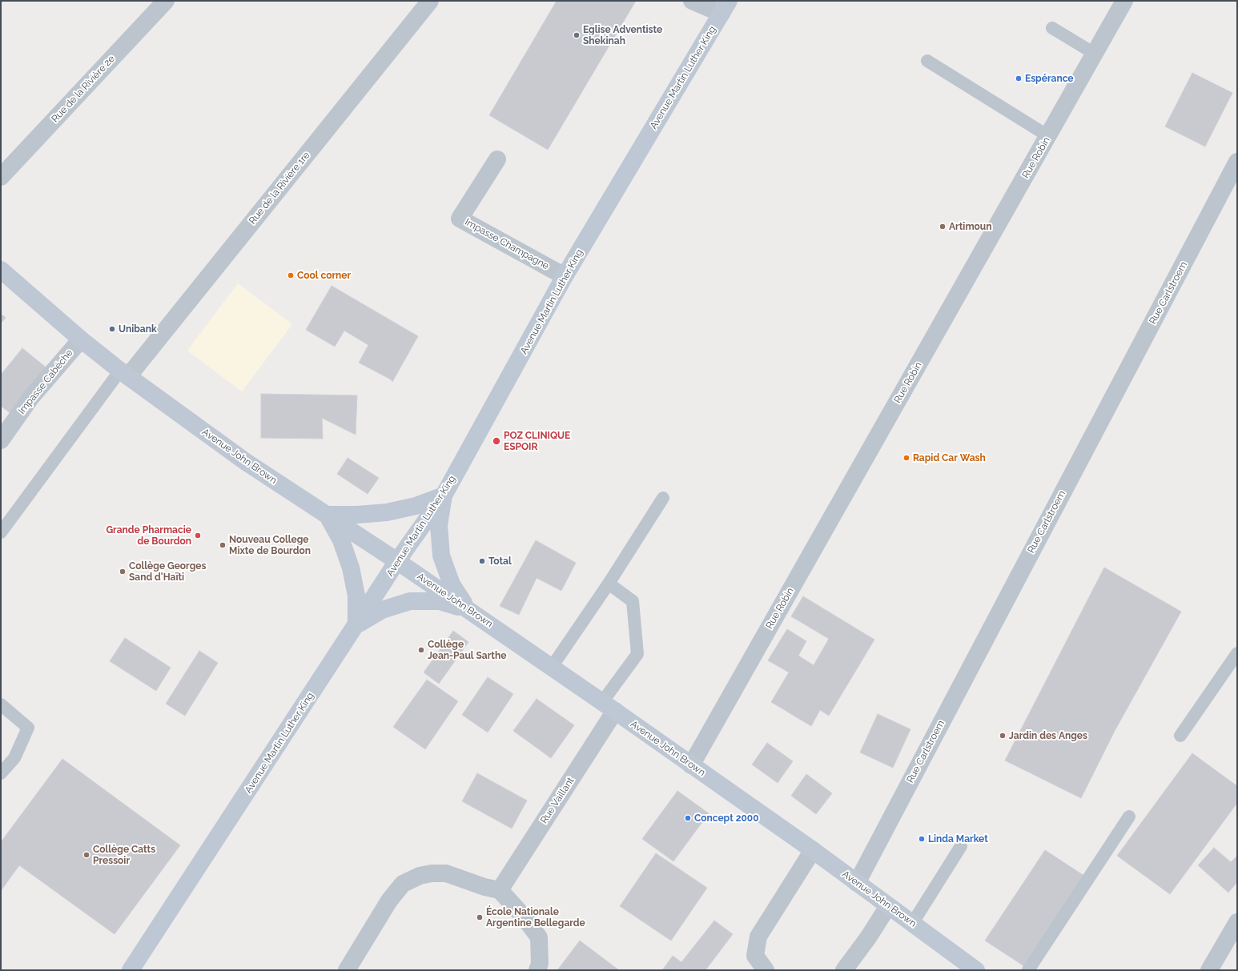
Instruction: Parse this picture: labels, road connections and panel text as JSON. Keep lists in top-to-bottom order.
{
  "streets": {
    "main road": ["Avenue Martin Luther King", "Avenue John Brown"],
    "street": [
      "Rue de la Rivière 2e",
      "Rue Robin",
      "Rue de la Rivière 1re",
      "Impasse Champagne",
      "Rue Carlstroem",
      "Impasse Cabéche",
      "Rue Vaillant"
    ]
  },
  "crossings": [
    ["Avenue Martin Luther King", "Impasse Champagne"],
    ["Avenue Martin Luther King", "Avenue John Brown"],
    ["Rue Robin", "Avenue John Brown"],
    ["Rue de la Rivière 1re", "Avenue John Brown"],
    ["Rue Carlstroem", "Avenue John Brown"],
    ["Impasse Cabéche", "Avenue John Brown"],
    ["Avenue John Brown", "Rue Vaillant"]
  ],
  "places": [
    "Eglise Adventiste Shekinah",
    "Espérance",
    "Artimoun",
    "Cool corner",
    "Unibank",
    "POZ CLINIQUE ESPOIR",
    "Rapid Car Wash",
    "Grande Pharmacie de Bourdon",
    "Nouveau College Mixte de Bourdon",
    "Total",
    "Collège Georges Sand d'Haïti",
    "Collège Jean-Paul Sarthe",
    "Jardin des Anges",
    "Concept 2000",
    "Linda Market",
    "Collège Catts Pressoir",
    "École Nationale Argentine Bellegarde"
  ]
}
